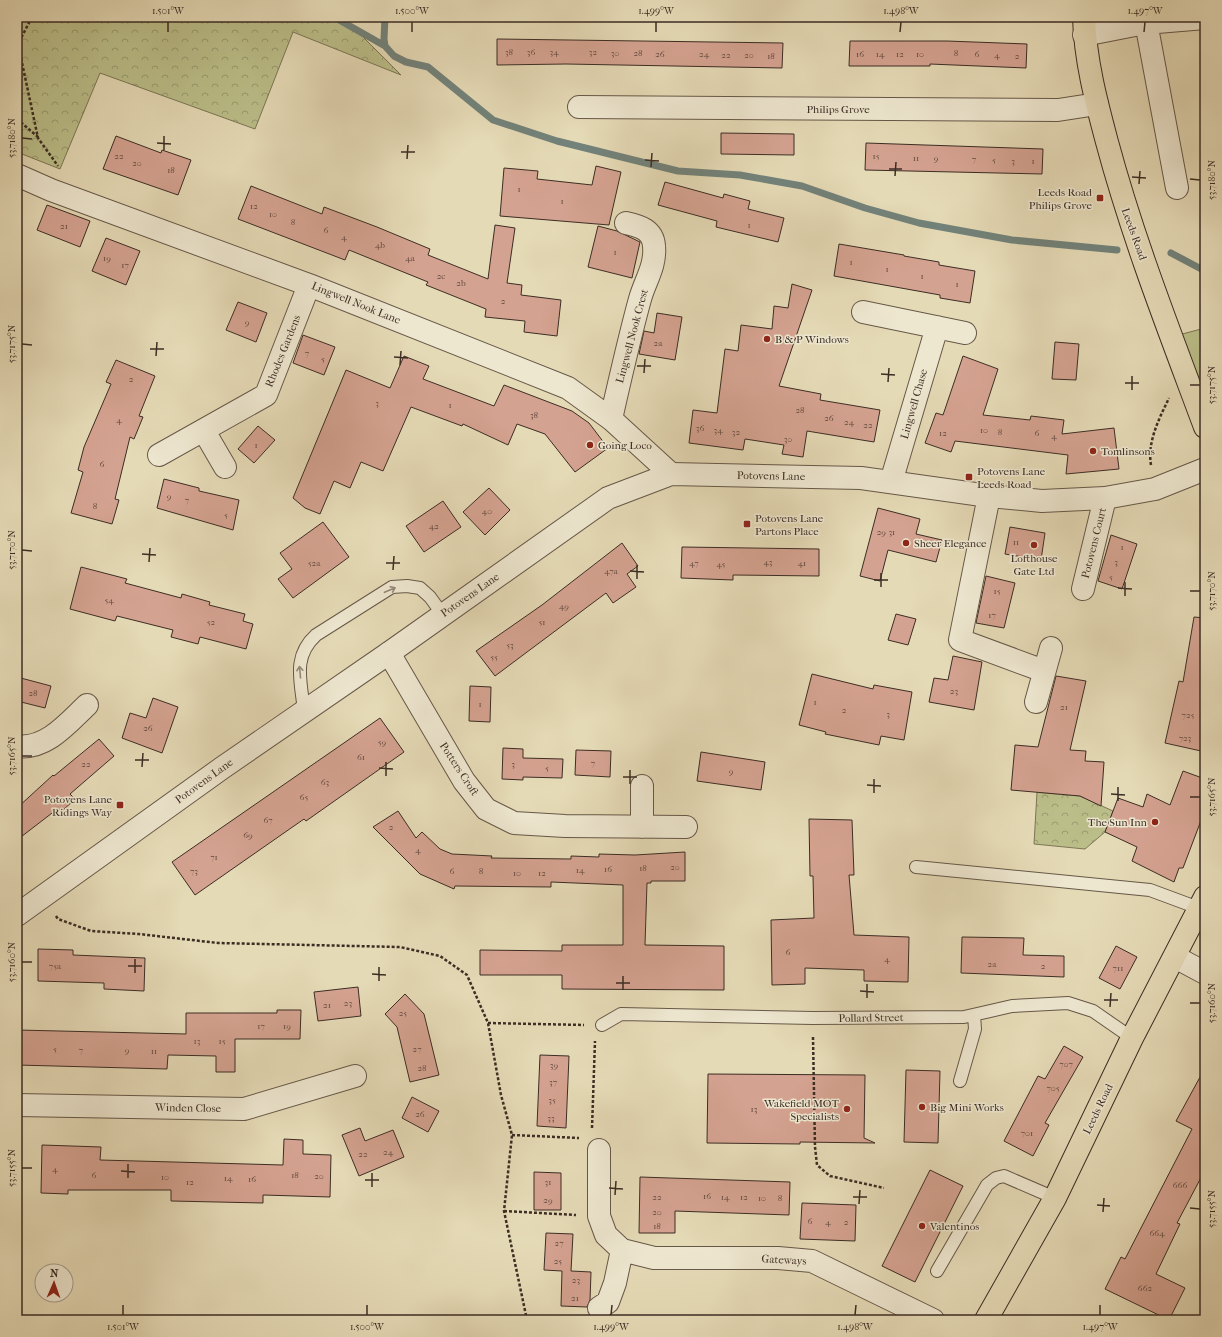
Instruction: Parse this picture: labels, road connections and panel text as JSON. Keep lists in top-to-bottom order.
{
  "streets": {
    "main road": ["Leeds Road"],
    "street": [
      "Philips Grove",
      "Lingwell Nook Lane",
      "Lingwell Nook Crest",
      "Rhodes Gardens",
      "Lingwell Chase",
      "Potovens Lane",
      "Potovens Court",
      "Potters Croft",
      "Winden Close",
      "Gateways"
    ],
    "lane": ["Pollard Street"]
  },
  "crossings": [
    ["Philips Grove", "Leeds Road"],
    ["Leeds Road", "Pollard Street"],
    ["Lingwell Nook Lane", "Lingwell Nook Crest"],
    ["Lingwell Nook Lane", "Rhodes Gardens"],
    ["Lingwell Nook Lane", "Potovens Lane"],
    ["Lingwell Chase", "Potovens Lane"],
    ["Potovens Lane", "Potovens Court"],
    ["Potovens Lane", "Potters Croft"]
  ],
  "places": {
    "transit": [
      "Leeds Road Philips Grove",
      "Potovens Lane Leeds Road",
      "Potovens Lane Partons Place",
      "Potovens Lane Ridings Way"
    ],
    "other": [
      "B & P Windows",
      "Going Loco",
      "Tomlinsons",
      "Sheer Elegance",
      "Lofthouse Gate Ltd",
      "The Sun Inn",
      "Big Mini Works",
      "Wakefield MOT Specialists",
      "Valentinos"
    ]
  },
  "house_numbers": [
    "38",
    "36",
    "34",
    "32",
    "30",
    "28",
    "8",
    "26",
    "24",
    "16",
    "14",
    "12",
    "10",
    "6",
    "22",
    "20",
    "4",
    "18",
    "2",
    "22",
    "15",
    "11",
    "9",
    "7",
    "5",
    "3",
    "1",
    "20",
    "18",
    "1",
    "1",
    "12",
    "10",
    "8",
    "1",
    "21",
    "6",
    "4",
    "4b",
    "1",
    "19",
    "4a",
    "1",
    "17",
    "1",
    "2c",
    "1",
    "2b",
    "1",
    "2",
    "9",
    "2a",
    "7",
    "5",
    "2",
    "3",
    "1",
    "28",
    "38",
    "26",
    "4",
    "24",
    "22",
    "36",
    "34",
    "10",
    "32",
    "8",
    "12",
    "6",
    "4",
    "30",
    "1",
    "6",
    "9",
    "7",
    "8",
    "40",
    "5",
    "42",
    "29-31",
    "11",
    "1",
    "43",
    "3",
    "52a",
    "47",
    "41",
    "45",
    "47a",
    "5",
    "15",
    "54",
    "49",
    "17",
    "52",
    "51",
    "53",
    "55",
    "23",
    "28",
    "1",
    "1",
    "21",
    "2",
    "3",
    "725",
    "26",
    "723",
    "59",
    "61",
    "7",
    "22",
    "3",
    "5",
    "9",
    "63",
    "65",
    "67",
    "2",
    "69",
    "4",
    "71",
    "20",
    "18",
    "16",
    "14",
    "73",
    "6",
    "8",
    "10",
    "12",
    "6",
    "4",
    "2a",
    "75a",
    "2",
    "711",
    "23",
    "21",
    "25",
    "17",
    "19",
    "13",
    "15",
    "5",
    "27",
    "7",
    "9",
    "11",
    "707",
    "39",
    "28",
    "37",
    "705",
    "35",
    "13",
    "26",
    "33",
    "701",
    "24",
    "22",
    "4",
    "6",
    "18",
    "20",
    "10",
    "14",
    "16",
    "12",
    "31",
    "666",
    "16",
    "22",
    "14",
    "12",
    "10",
    "8",
    "29",
    "20",
    "6",
    "4",
    "2",
    "18",
    "664",
    "27",
    "25",
    "23",
    "662",
    "21"
  ],
  "north": "top",
  "coordinates": [
    "1.501°W",
    "1.500°W",
    "1.499°W",
    "1.498°W",
    "1.497°W",
    "53.7180°N",
    "53.7175°N",
    "53.7170°N",
    "53.7165°N",
    "53.7160°N",
    "53.7155°N"
  ]
}
